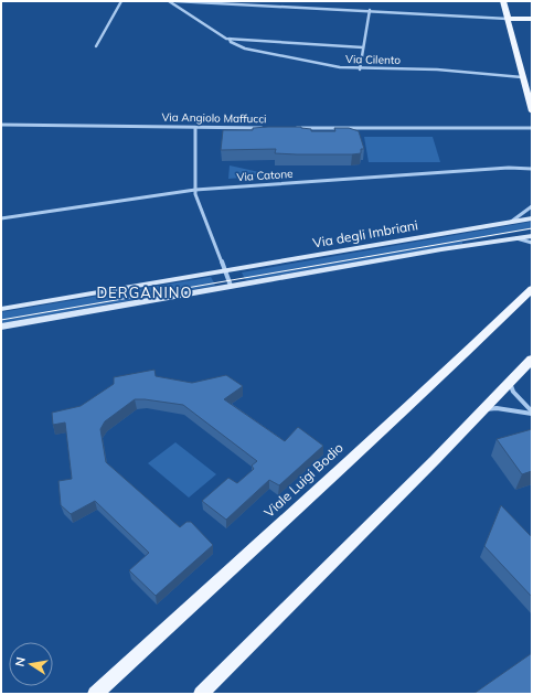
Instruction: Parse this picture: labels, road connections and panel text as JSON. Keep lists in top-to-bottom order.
{
  "streets": {
    "main road": ["Viale Luigi Bodio"],
    "street": [
      "Via Cilento",
      "Via Angiolo Maffucci",
      "Via Catone",
      "Via degli Imbriani"
    ]
  },
  "districts": ["DERGANINO"],
  "north": "left"
}
